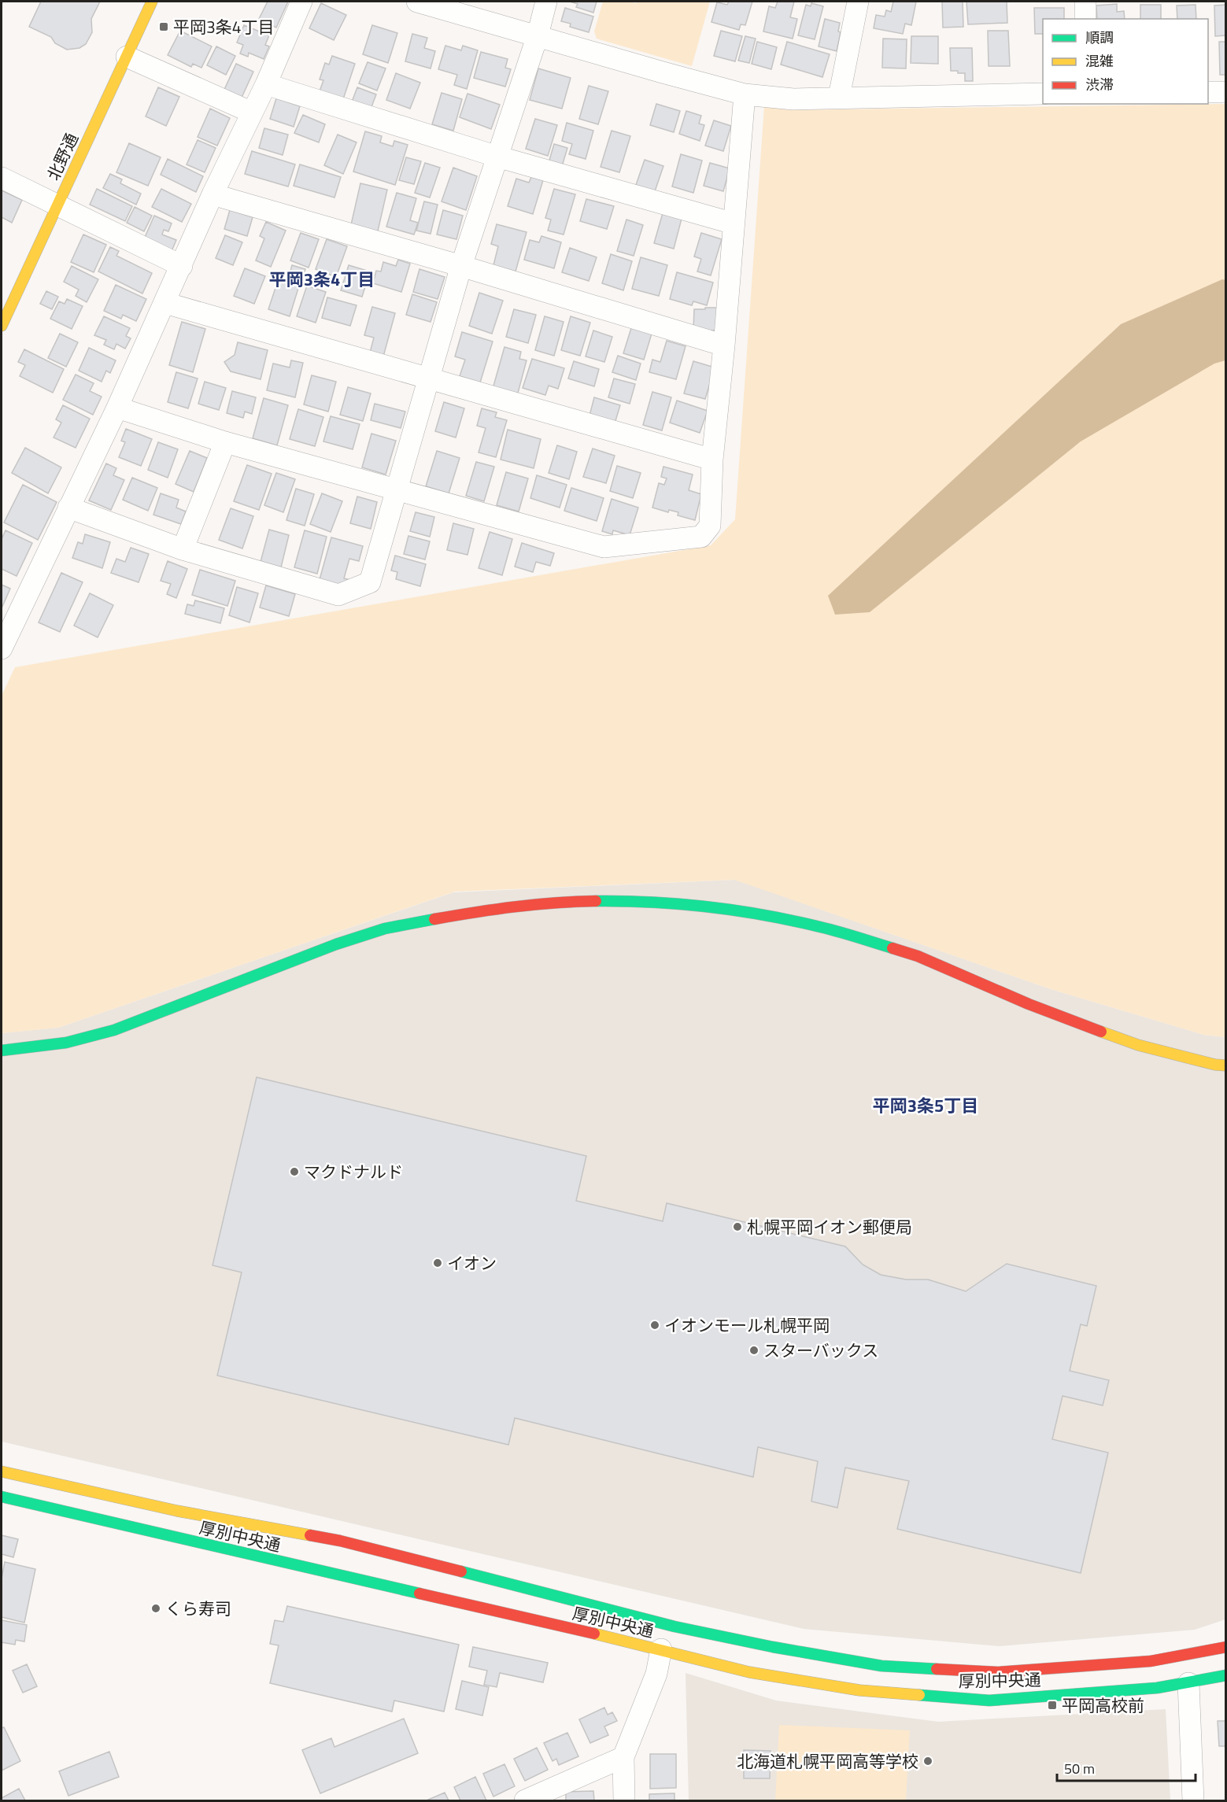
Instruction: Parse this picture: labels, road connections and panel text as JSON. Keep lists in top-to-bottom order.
{
  "streets": {
    "main road": ["北野通", "厚別中央通"]
  },
  "districts": ["平岡3条4丁目", "平岡3条5丁目"],
  "places": {
    "transit": ["平岡3条4丁目", "平岡高校前"],
    "other": [
      "マクドナルド",
      "札幌平岡イオン郵便局",
      "イオン",
      "イオンモール札幌平岡",
      "スターバックス",
      "くら寿司",
      "北海道札幌平岡高等学校"
    ]
  },
  "legend": ["順調", "混雑", "渋滞"],
  "scale_bar": "50 m"
}
